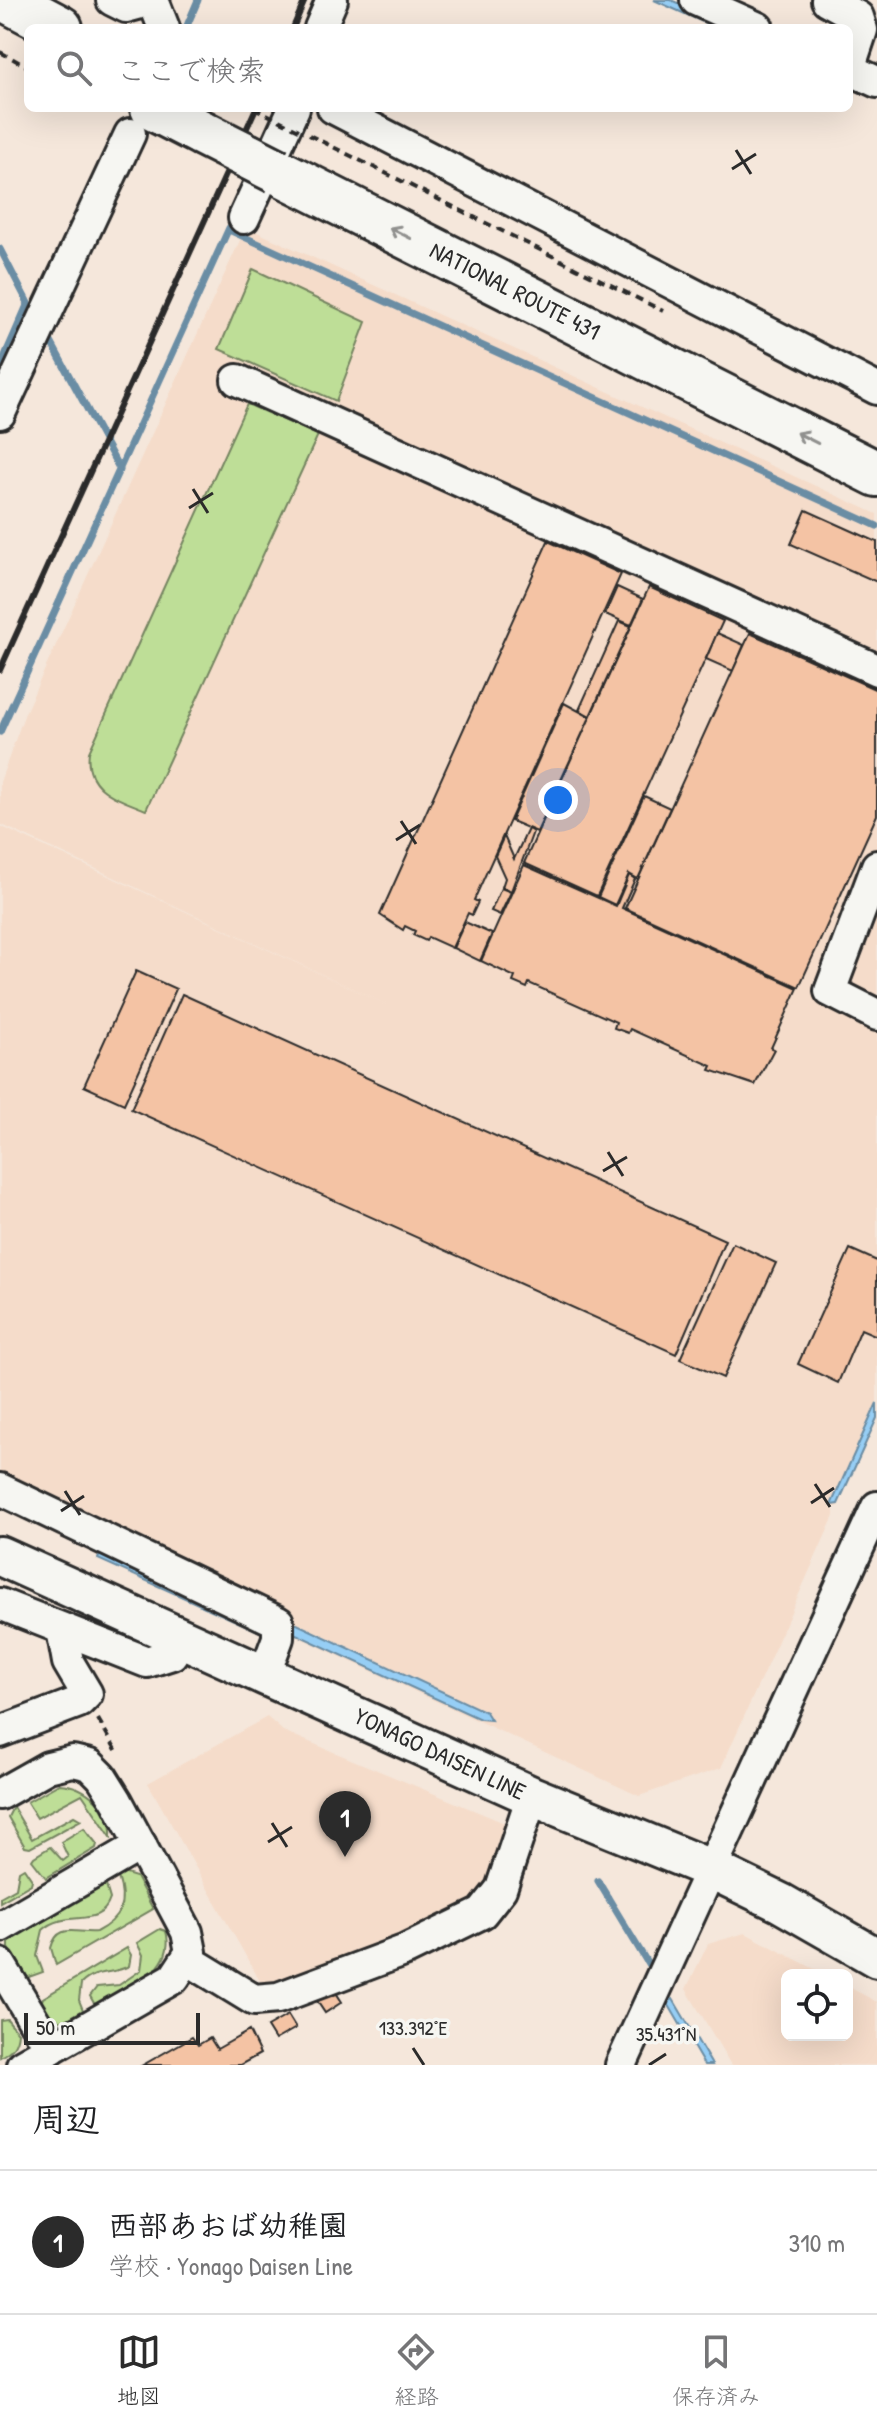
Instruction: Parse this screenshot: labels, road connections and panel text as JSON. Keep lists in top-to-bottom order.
{
  "streets": {
    "highway": ["NATIONAL ROUTE 431"],
    "main road": ["YONAGO DAISEN LINE"]
  },
  "scale_bar": "50 m",
  "page": {
    "search": "ここで検索",
    "pins": "1",
    "scale": "50 m",
    "heading": "周辺",
    "list": [
      {
        "mark": "1",
        "name": "西部あおば幼稚園",
        "note": "学校 · Yonago Daisen Line",
        "value": "310 m"
      }
    ],
    "nav": ["地図", "経路", "保存済み"]
  },
  "coordinates": ["133.392°E", "35.431°N"]
}
